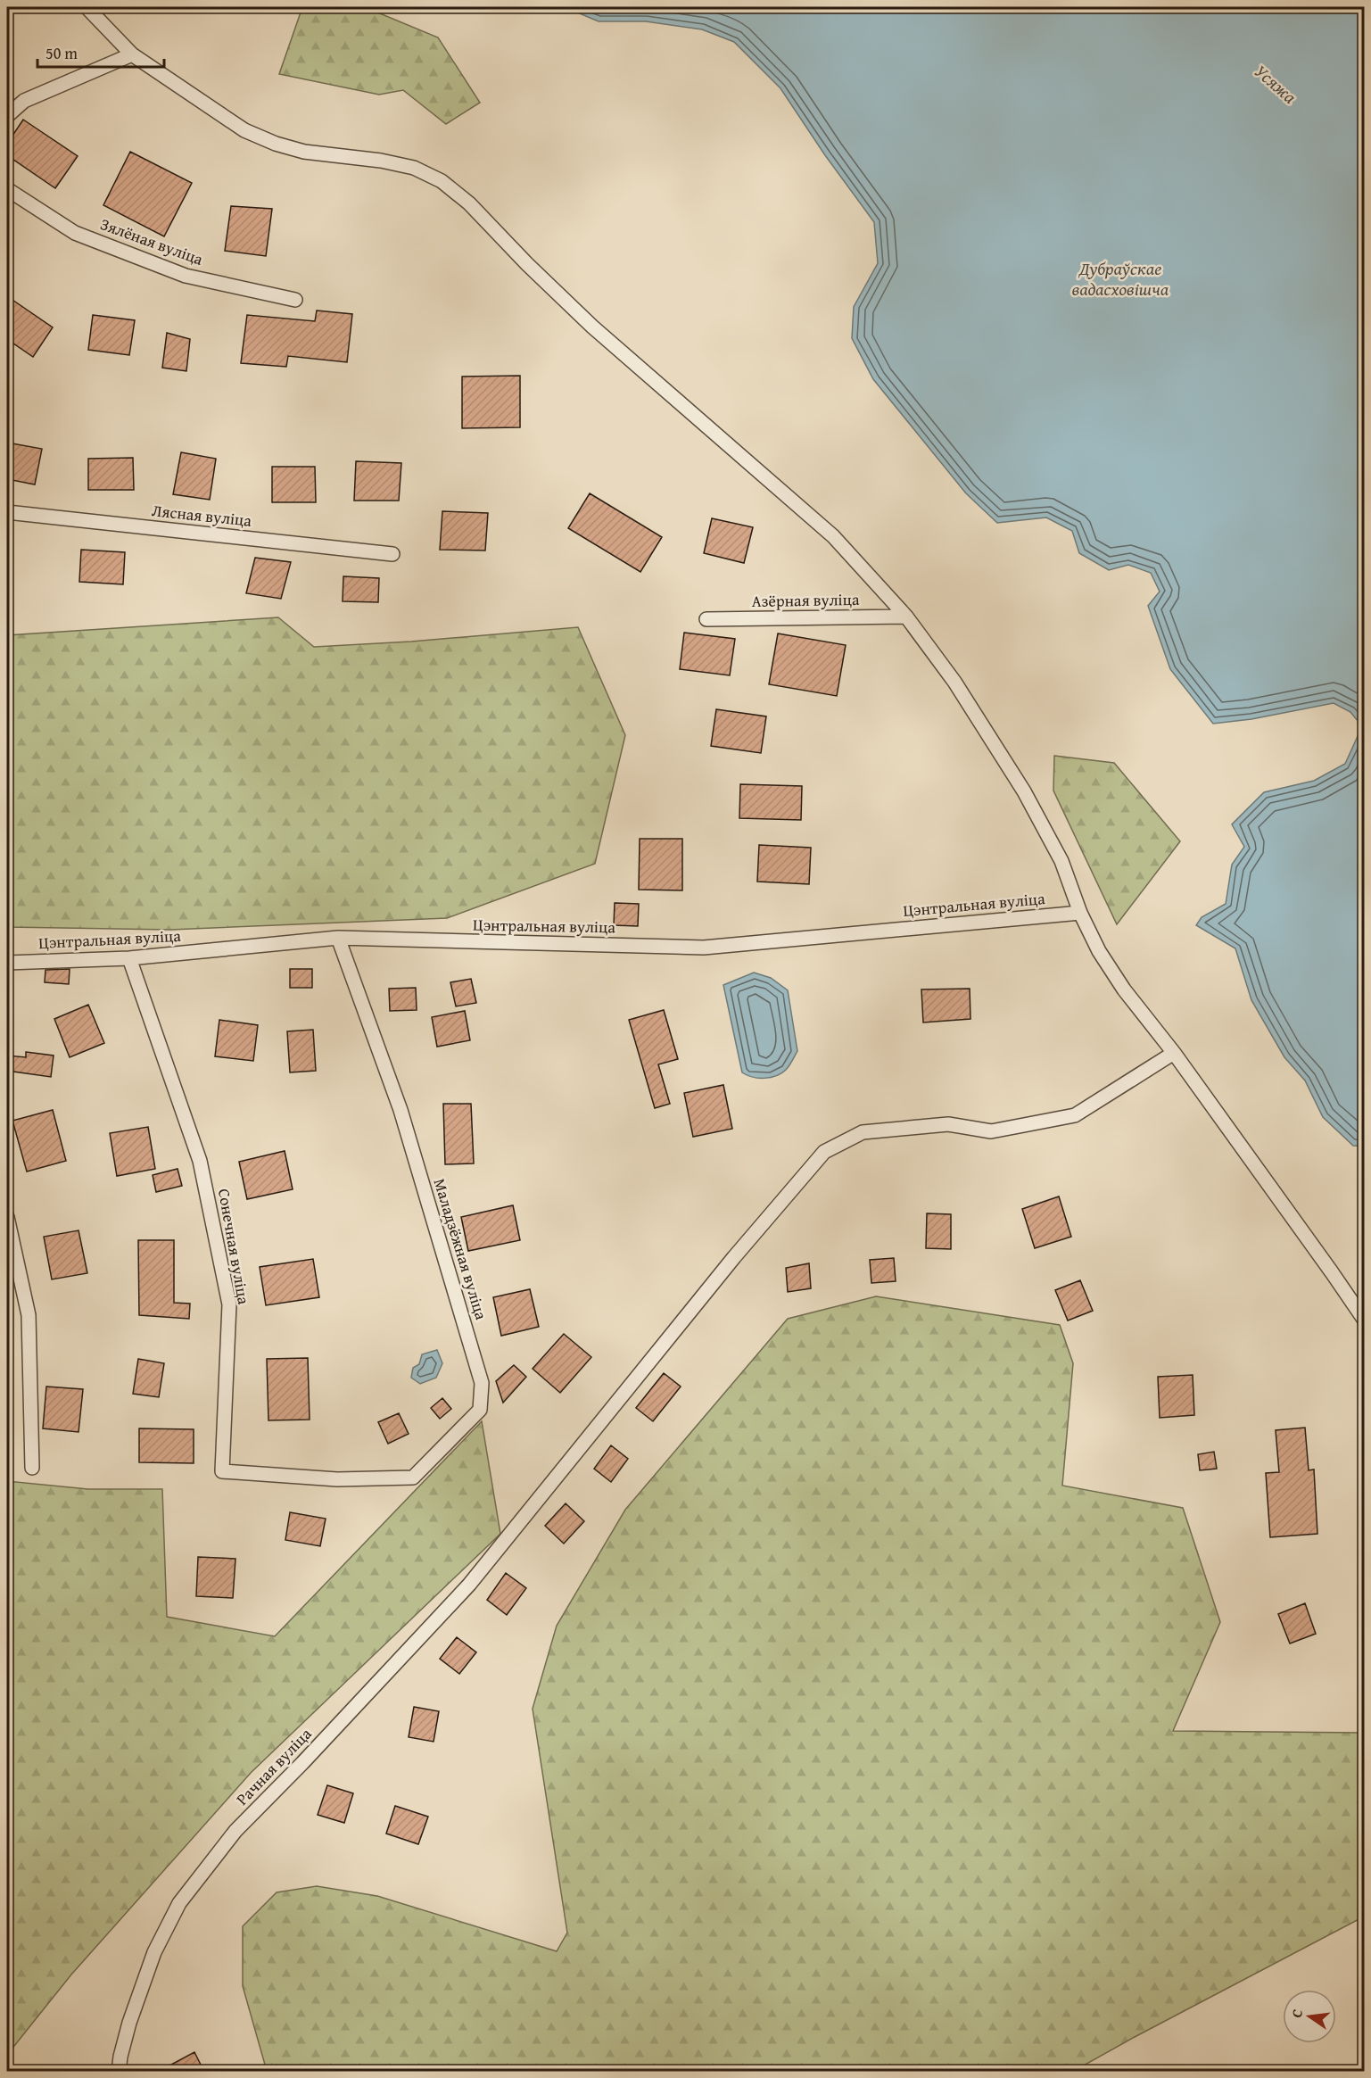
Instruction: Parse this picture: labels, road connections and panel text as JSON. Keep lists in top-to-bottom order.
{
  "streets": {
    "street": [
      "Зялёная вуліца",
      "Лясная вуліца",
      "Азёрная вуліца",
      "Цэнтральная вуліца",
      "Сонечная вуліца",
      "Маладзёжная вуліца",
      "Рачная вуліца"
    ]
  },
  "crossings": [
    ["Цэнтральная вуліца", "Сонечная вуліца"],
    ["Цэнтральная вуліца", "Маладзёжная вуліца"],
    ["Сонечная вуліца", "Маладзёжная вуліца"]
  ],
  "water": ["Усяжа", "Дубраўскае вадасховішча"],
  "scale_bar": "50 m",
  "north": "left"
}
